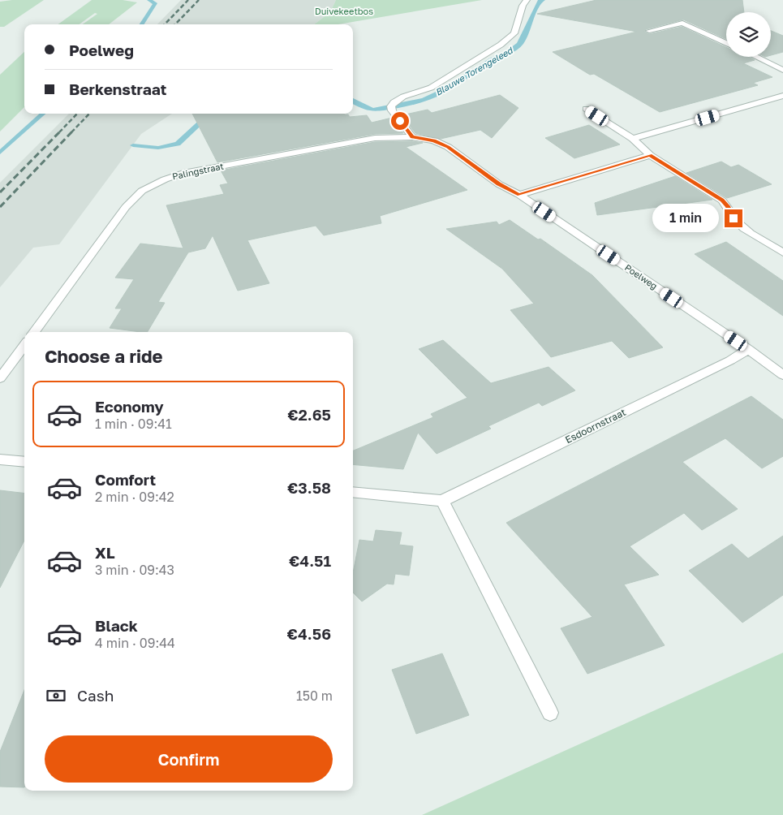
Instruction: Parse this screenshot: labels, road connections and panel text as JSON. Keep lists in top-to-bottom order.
{
  "streets": {
    "street": ["Palingstraat", "Poelweg", "Esdoornstraat"]
  },
  "crossings": [
    ["Palingstraat", "Poelweg"],
    ["Poelweg", "Esdoornstraat"]
  ],
  "water": ["Blauwe Torengeleed"],
  "parks": ["Duivekeetbos"],
  "page": {
    "banner": ["Poelweg", "Berkenstraat"],
    "bubble": "1 min",
    "heading": "Choose a ride",
    "list": [
      {
        "name": "Economy",
        "note": "1 min · 09:41",
        "value": "€2.65"
      },
      {
        "name": "Comfort",
        "note": "2 min · 09:42",
        "value": "€3.58"
      },
      {
        "name": "XL",
        "note": "3 min · 09:43",
        "value": "€4.51"
      },
      {
        "name": "Black",
        "note": "4 min · 09:44",
        "value": "€4.56"
      }
    ],
    "pay": ["Cash", "150 m"],
    "buttons": "Confirm"
  }
}
